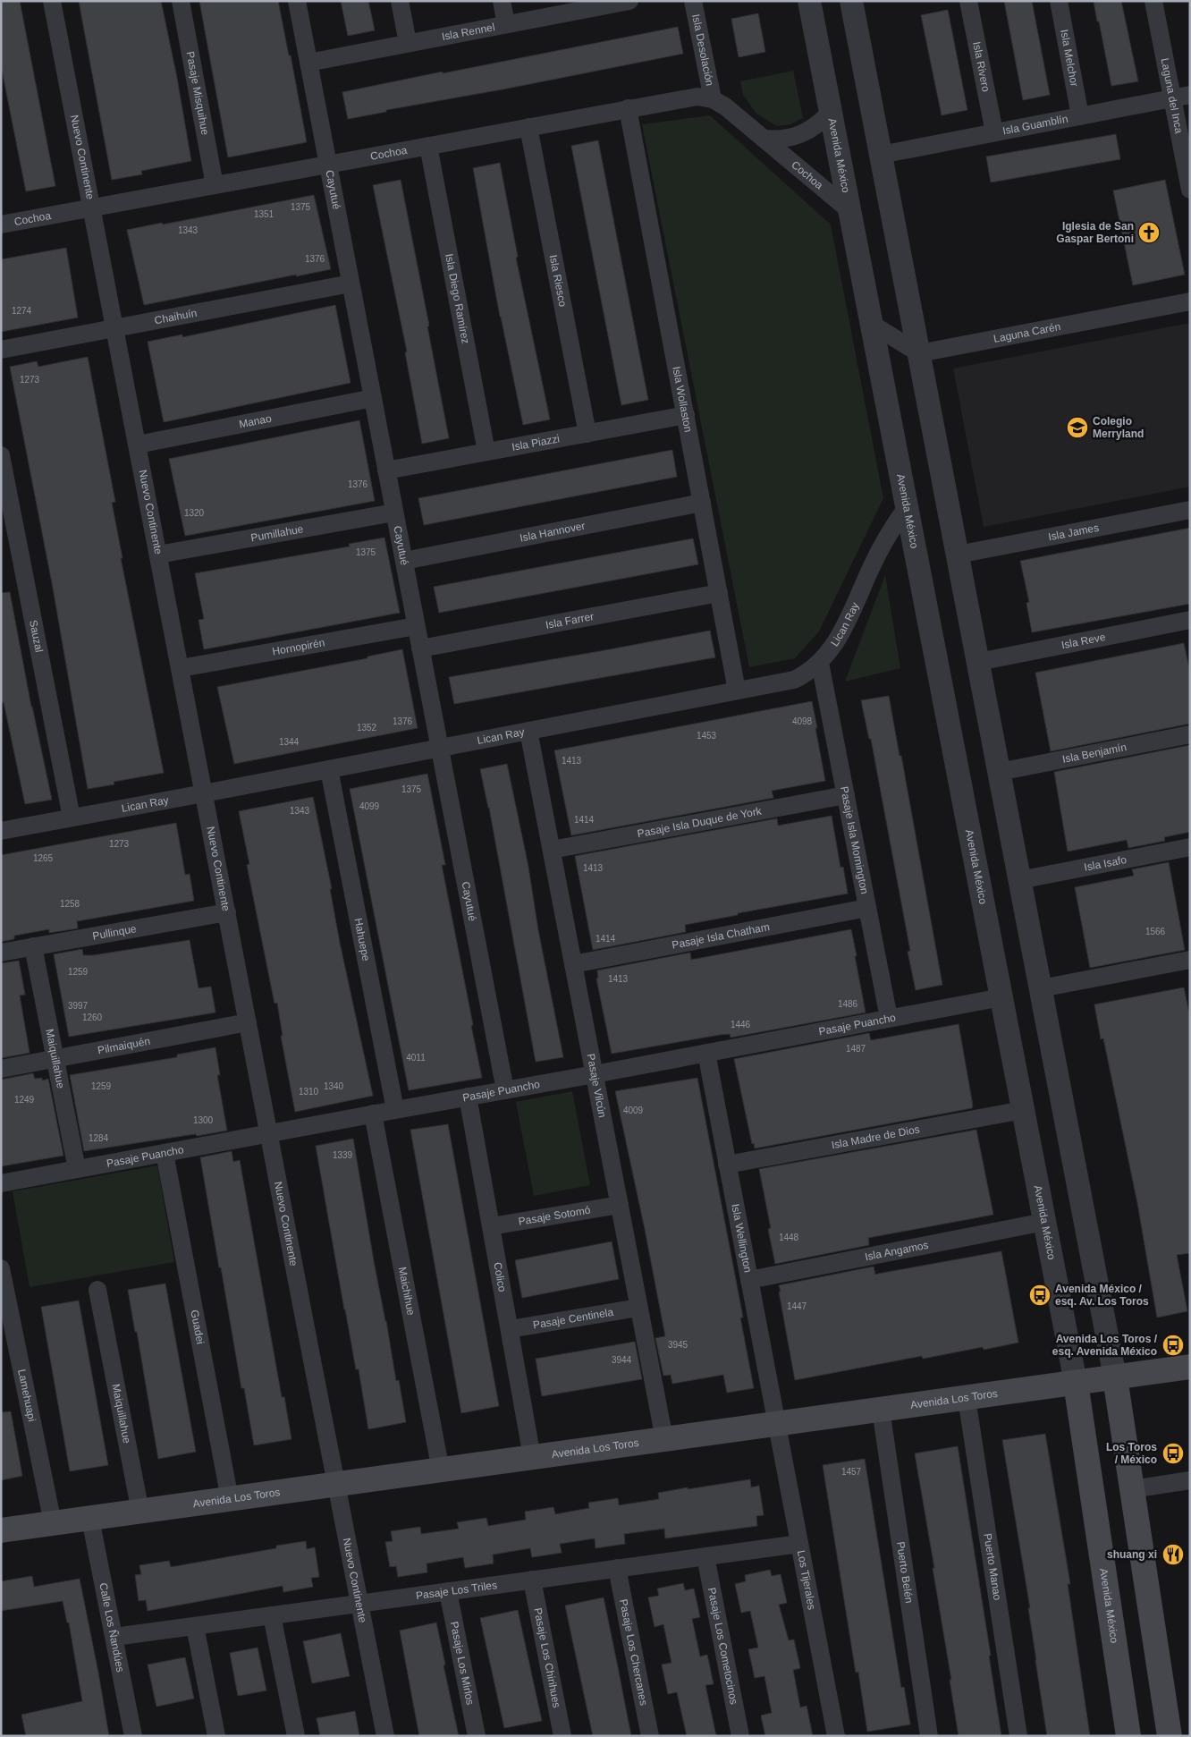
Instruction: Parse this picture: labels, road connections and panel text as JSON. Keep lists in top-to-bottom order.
{
  "streets": {
    "main road": ["Avenida México", "Avenida Los Toros"],
    "street": [
      "Isla Rennel",
      "Isla Desolación",
      "Isla Melchor",
      "Isla Rivero",
      "Pasaje Misquihue",
      "Laguna del Inca",
      "Isla Guamblín",
      "Cochoa",
      "Nuevo Continente",
      "Cayutué",
      "Isla Riesco",
      "Isla Diego Ramírez",
      "Chaihuín",
      "Laguna Carén",
      "Isla Wollaston",
      "Manao",
      "Isla Piazzi",
      "Isla Hannover",
      "Isla James",
      "Pumillahue",
      "Isla Farrer",
      "Lican Ray",
      "Sauzal",
      "Isla Reve",
      "Hornopirén",
      "Isla Benjamín",
      "Pasaje Isla Duque de York",
      "Pasaje Isla Mornington",
      "Isla Isafo",
      "Pullinque",
      "Pasaje Isla Chatham",
      "Hahuepe",
      "Pasaje Puancho",
      "Pilmaiquén",
      "Maiquillahue",
      "Pasaje Vilcún",
      "Isla Madre de Dios",
      "Pasaje Sotomó",
      "Isla Wellington",
      "Isla Angamos",
      "Colico",
      "Maichihue",
      "Pasaje Centinela",
      "Guadei",
      "Lamehuapi",
      "Puerto Manao",
      "Puerto Belén",
      "Los Tijerales",
      "Pasaje Los Triles",
      "Calle Los Ñandúes",
      "Pasaje Los Cometocinos",
      "Pasaje Los Chercanes",
      "Pasaje Los Chirihues",
      "Pasaje Los Mirlos"
    ]
  },
  "crossings": [
    ["Isla Rennel", "Cayutué"],
    ["Isla Desolación", "Cochoa"],
    ["Isla Melchor", "Isla Guamblín"],
    ["Isla Rivero", "Isla Guamblín"],
    ["Pasaje Misquihue", "Cochoa"],
    ["Laguna del Inca", "Isla Guamblín"],
    ["Cochoa", "Avenida México"],
    ["Cochoa", "Nuevo Continente"],
    ["Cochoa", "Cayutué"],
    ["Cochoa", "Isla Riesco"],
    ["Cochoa", "Isla Diego Ramírez"],
    ["Cochoa", "Isla Wollaston"],
    ["Avenida México", "Lican Ray"],
    ["Avenida México", "Pasaje Puancho"],
    ["Avenida México", "Isla Madre de Dios"],
    ["Avenida México", "Isla Angamos"],
    ["Avenida México", "Avenida Los Toros"],
    ["Nuevo Continente", "Chaihuín"],
    ["Nuevo Continente", "Manao"],
    ["Nuevo Continente", "Pumillahue"],
    ["Nuevo Continente", "Lican Ray"],
    ["Nuevo Continente", "Hornopirén"],
    ["Nuevo Continente", "Pullinque"],
    ["Nuevo Continente", "Pasaje Puancho"],
    ["Nuevo Continente", "Pilmaiquén"],
    ["Nuevo Continente", "Avenida Los Toros"],
    ["Nuevo Continente", "Pasaje Los Triles"],
    ["Cayutué", "Chaihuín"],
    ["Cayutué", "Manao"],
    ["Cayutué", "Isla Piazzi"],
    ["Cayutué", "Isla Hannover"],
    ["Cayutué", "Pumillahue"],
    ["Cayutué", "Isla Farrer"],
    ["Cayutué", "Lican Ray"],
    ["Cayutué", "Hornopirén"],
    ["Cayutué", "Pasaje Puancho"],
    ["Isla Riesco", "Isla Piazzi"],
    ["Isla Diego Ramírez", "Isla Piazzi"],
    ["Isla Wollaston", "Isla Piazzi"],
    ["Isla Wollaston", "Isla Hannover"],
    ["Isla Wollaston", "Isla Farrer"],
    ["Isla Wollaston", "Lican Ray"],
    ["Lican Ray", "Sauzal"],
    ["Lican Ray", "Pasaje Isla Mornington"],
    ["Lican Ray", "Hahuepe"],
    ["Lican Ray", "Pasaje Vilcún"],
    ["Pasaje Isla Duque de York", "Pasaje Isla Mornington"],
    ["Pasaje Isla Duque de York", "Pasaje Vilcún"],
    ["Pasaje Isla Mornington", "Pasaje Isla Chatham"],
    ["Pasaje Isla Mornington", "Pasaje Puancho"],
    ["Pullinque", "Maiquillahue"],
    ["Pasaje Isla Chatham", "Pasaje Vilcún"],
    ["Hahuepe", "Pasaje Puancho"],
    ["Pasaje Puancho", "Maiquillahue"],
    ["Pasaje Puancho", "Pasaje Vilcún"],
    ["Pasaje Puancho", "Isla Wellington"],
    ["Pasaje Puancho", "Colico"],
    ["Pasaje Puancho", "Maichihue"],
    ["Pasaje Puancho", "Guadei"],
    ["Pilmaiquén", "Maiquillahue"],
    ["Maiquillahue", "Avenida Los Toros"],
    ["Pasaje Vilcún", "Pasaje Sotomó"],
    ["Pasaje Vilcún", "Pasaje Centinela"],
    ["Pasaje Vilcún", "Avenida Los Toros"],
    ["Isla Madre de Dios", "Isla Wellington"],
    ["Pasaje Sotomó", "Colico"],
    ["Isla Wellington", "Isla Angamos"],
    ["Isla Wellington", "Avenida Los Toros"],
    ["Isla Wellington", "Los Tijerales"],
    ["Colico", "Pasaje Centinela"],
    ["Colico", "Avenida Los Toros"],
    ["Maichihue", "Avenida Los Toros"],
    ["Guadei", "Avenida Los Toros"],
    ["Lamehuapi", "Avenida Los Toros"],
    ["Avenida Los Toros", "Puerto Manao"],
    ["Avenida Los Toros", "Puerto Belén"],
    ["Avenida Los Toros", "Los Tijerales"],
    ["Avenida Los Toros", "Calle Los Ñandúes"],
    ["Los Tijerales", "Pasaje Los Triles"],
    ["Pasaje Los Triles", "Calle Los Ñandúes"],
    ["Pasaje Los Triles", "Pasaje Los Cometocinos"],
    ["Pasaje Los Triles", "Pasaje Los Chercanes"],
    ["Pasaje Los Triles", "Pasaje Los Chirihues"],
    ["Pasaje Los Triles", "Pasaje Los Mirlos"]
  ],
  "places": {
    "church": ["Iglesia de San Gaspar Bertoni"],
    "school or university": ["Colegio Merryland"],
    "bus stop": ["Avenida México / esq. Av. Los Toros", "Avenida Los Toros / esq. Avenida México", "Los Toros / México"],
    "restaurant": ["shuang xi"]
  },
  "house_numbers": [
    "1375",
    "1351",
    "1343",
    "1376",
    "1274",
    "1273",
    "1376",
    "1320",
    "1375",
    "1376",
    "4098",
    "1352",
    "1453",
    "1344",
    "1413",
    "1375",
    "4099",
    "1343",
    "1414",
    "1273",
    "1265",
    "1413",
    "1258",
    "1566",
    "1414",
    "1259",
    "1413",
    "1486",
    "3997",
    "1260",
    "1446",
    "1487",
    "4011",
    "1259",
    "1340",
    "1310",
    "1249",
    "4009",
    "1300",
    "1284",
    "1339",
    "1448",
    "1447",
    "3945",
    "3944",
    "1457"
  ]
}
